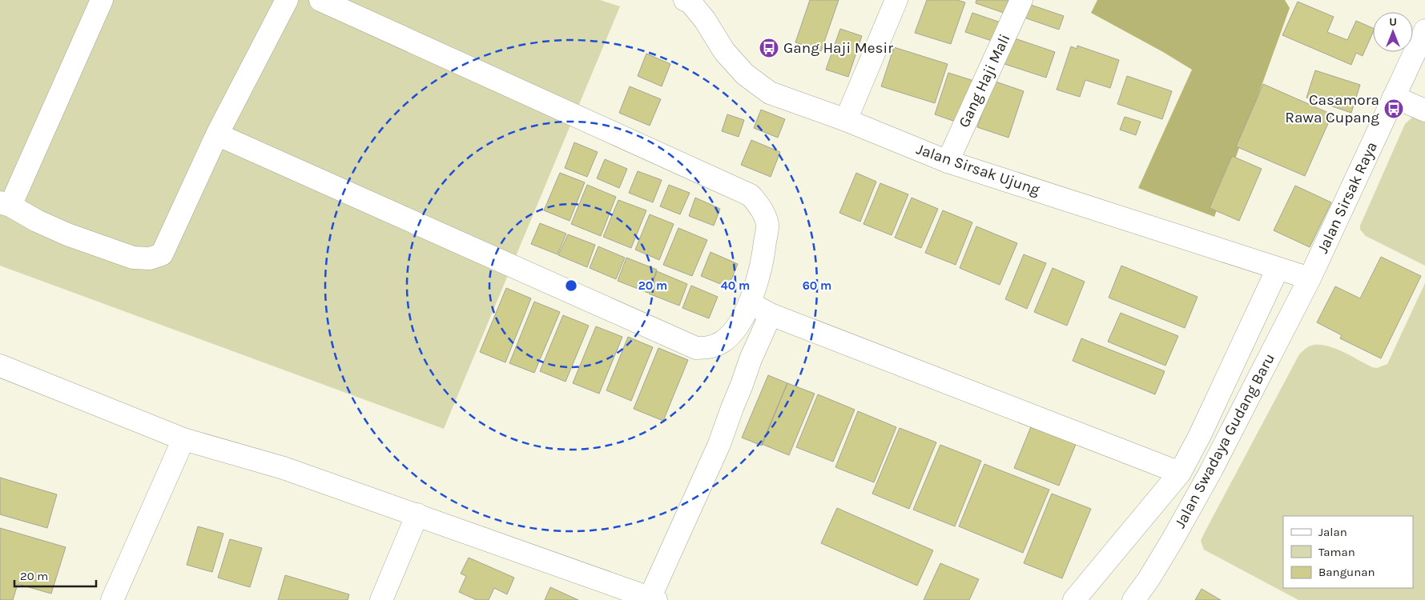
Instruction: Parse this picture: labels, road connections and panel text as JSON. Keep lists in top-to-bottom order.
{
  "streets": {
    "street": [
      "Gang Haji Mali",
      "Jalan Sirsak Ujung",
      "Jalan Sirsak Raya",
      "Jalan Swadaya Gudang Baru"
    ]
  },
  "crossings": [
    ["Gang Haji Mali", "Jalan Sirsak Ujung"],
    ["Jalan Sirsak Ujung", "Jalan Sirsak Raya"],
    ["Jalan Sirsak Ujung", "Jalan Swadaya Gudang Baru"],
    ["Jalan Sirsak Raya", "Jalan Swadaya Gudang Baru"]
  ],
  "places": {
    "bus stop": ["Gang Haji Mesir", "Casamora Rawa Cupang"]
  },
  "legend": ["Jalan", "Taman", "Bangunan"],
  "scale_bar": "20 m",
  "north": "top",
  "rings": ["20 m", "40 m", "60 m"]
}
